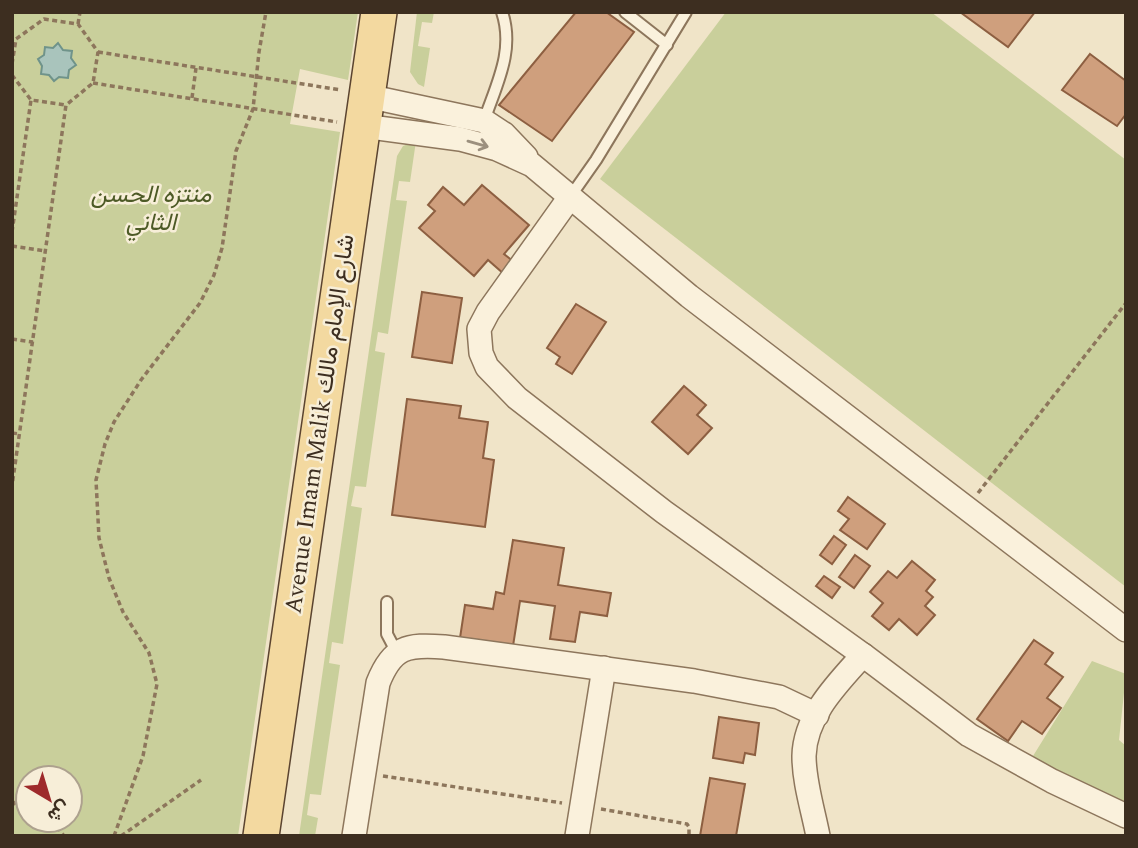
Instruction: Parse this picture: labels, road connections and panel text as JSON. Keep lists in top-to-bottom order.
{
  "streets": {
    "main road": ["Avenue Imam Malik شارع الإمام مالك"]
  },
  "parks": ["منتزه الحسن الثاني"],
  "north": "bottom right"
}
